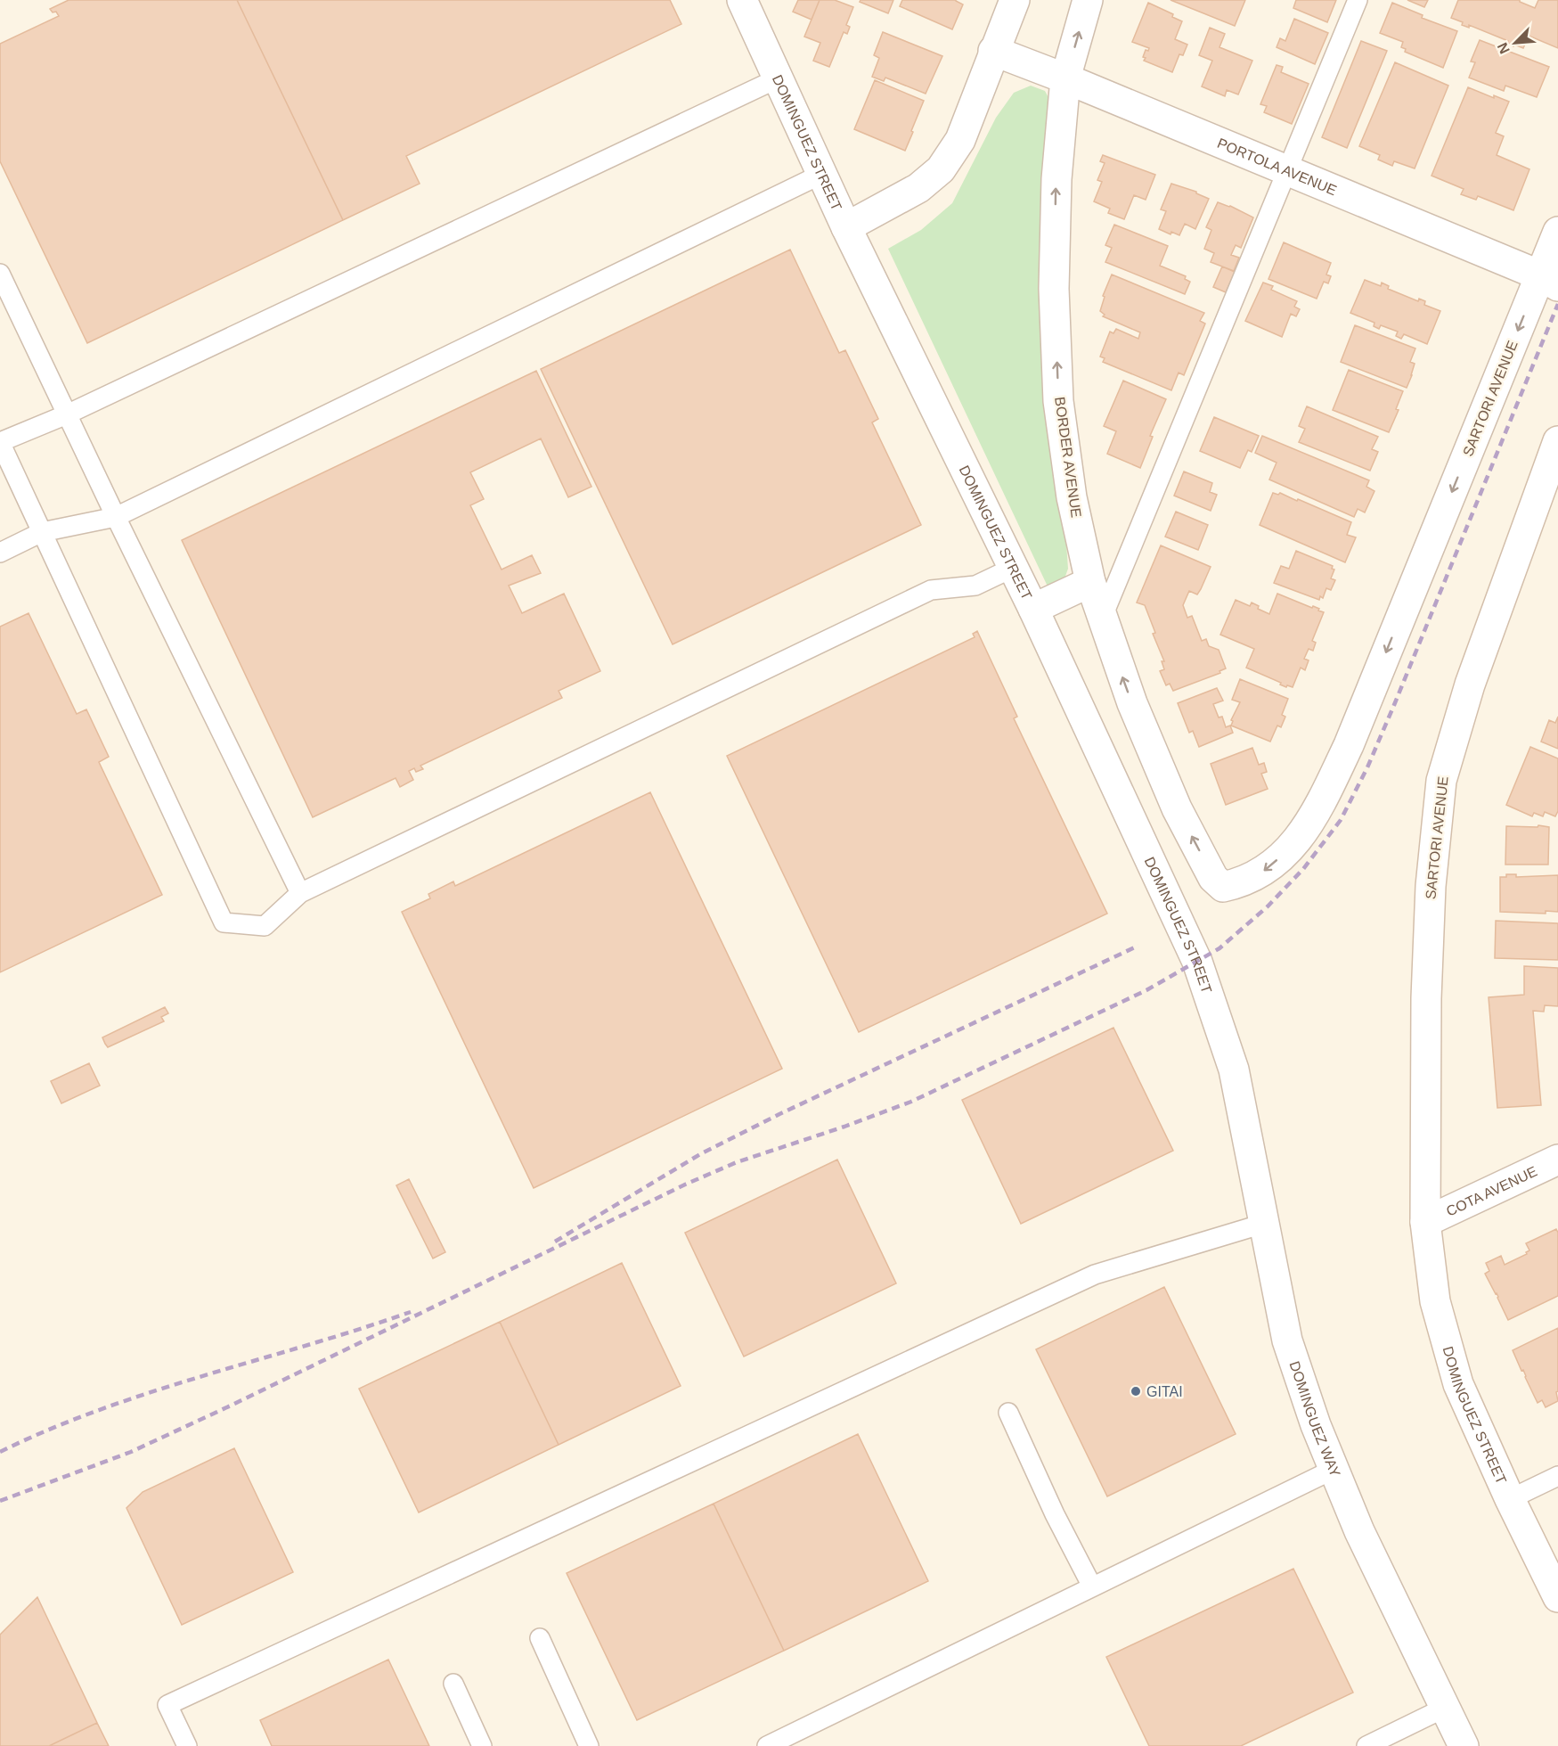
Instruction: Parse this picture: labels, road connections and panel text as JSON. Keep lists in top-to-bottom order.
{
  "streets": {
    "street": [
      "DOMINGUEZ STREET",
      "PORTOLA AVENUE",
      "SARTORI AVENUE",
      "BORDER AVENUE",
      "COTA AVENUE",
      "DOMINGUEZ WAY"
    ]
  },
  "crossings": [
    ["DOMINGUEZ STREET", "SARTORI AVENUE"],
    ["DOMINGUEZ STREET", "COTA AVENUE"],
    ["DOMINGUEZ STREET", "DOMINGUEZ WAY"],
    ["PORTOLA AVENUE", "SARTORI AVENUE"],
    ["PORTOLA AVENUE", "BORDER AVENUE"],
    ["SARTORI AVENUE", "BORDER AVENUE"],
    ["SARTORI AVENUE", "COTA AVENUE"]
  ],
  "one_way": ["BORDER AVENUE"],
  "places": ["GITAI"],
  "north": "bottom left"
}
